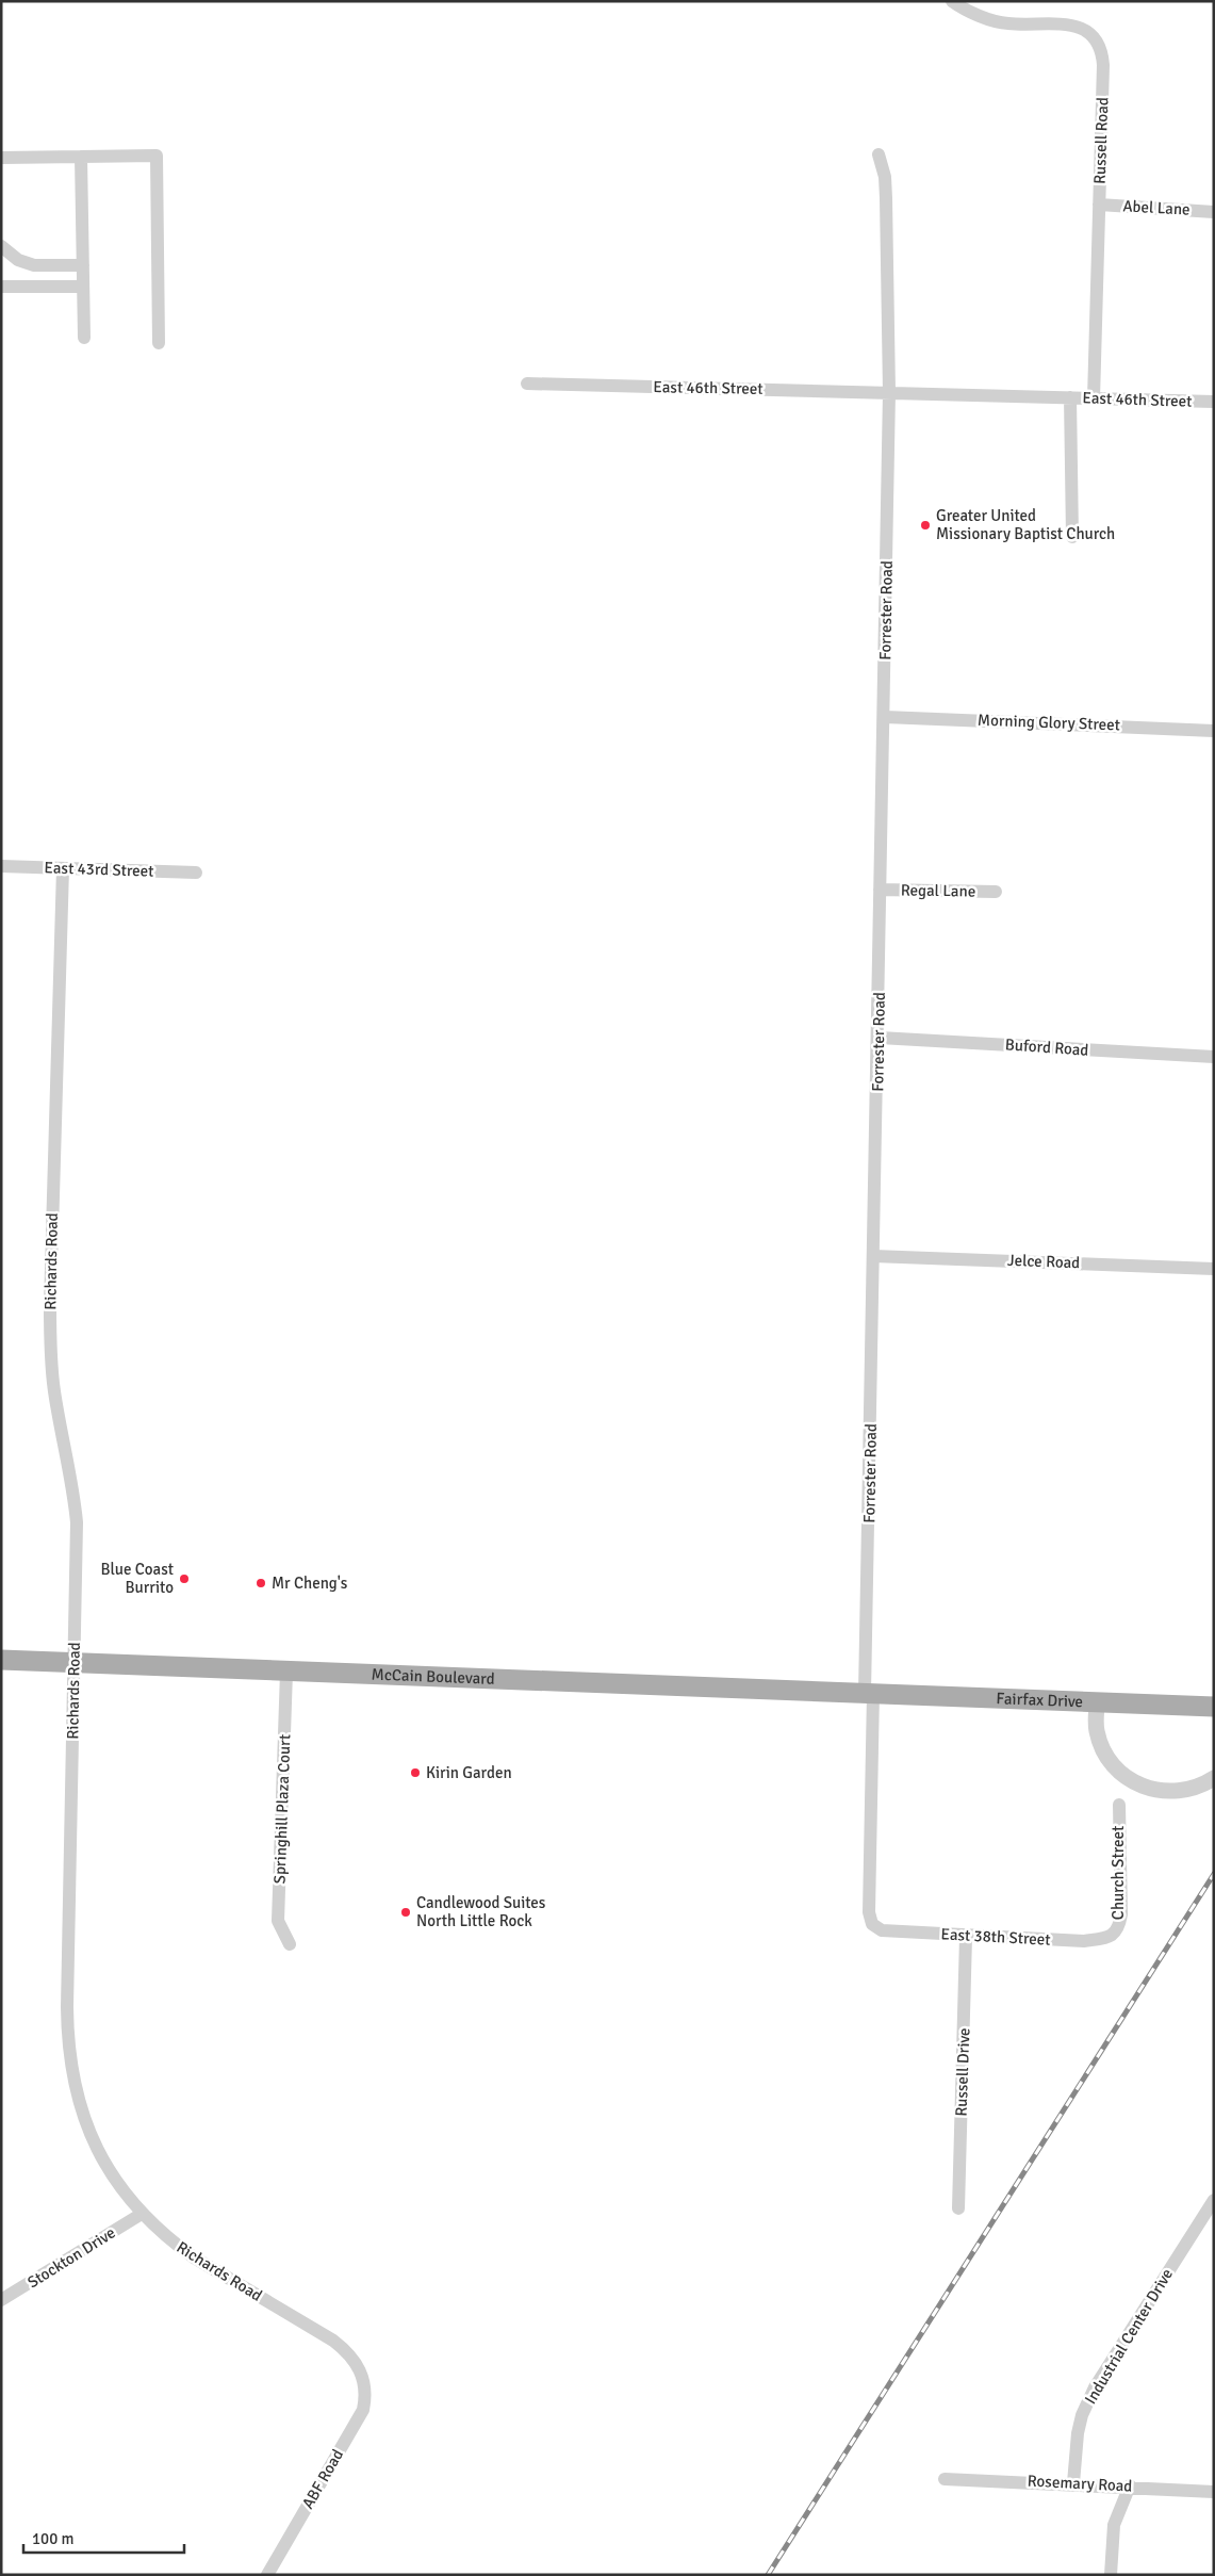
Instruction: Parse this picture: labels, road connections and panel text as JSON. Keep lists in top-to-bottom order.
{
  "streets": {
    "main road": ["McCain Boulevard", "Fairfax Drive"],
    "street": [
      "Russell Road",
      "Abel Lane",
      "East 46th Street",
      "Forrester Road",
      "Morning Glory Street",
      "East 43rd Street",
      "Regal Lane",
      "Buford Road",
      "Richards Road",
      "Jelce Road",
      "Springhill Plaza Court",
      "Church Street",
      "East 38th Street",
      "Russell Drive",
      "Stockton Drive",
      "Industrial Center Drive",
      "ABF Road",
      "Rosemary Road"
    ]
  },
  "crossings": [
    ["Russell Road", "Abel Lane"],
    ["Russell Road", "East 46th Street"],
    ["East 46th Street", "Forrester Road"],
    ["Forrester Road", "Morning Glory Street"],
    ["Forrester Road", "Regal Lane"],
    ["Forrester Road", "Buford Road"],
    ["Forrester Road", "Jelce Road"],
    ["Forrester Road", "McCain Boulevard"],
    ["Forrester Road", "Fairfax Drive"],
    ["Forrester Road", "East 38th Street"],
    ["East 43rd Street", "Richards Road"],
    ["Richards Road", "McCain Boulevard"],
    ["Richards Road", "Stockton Drive"],
    ["Richards Road", "ABF Road"],
    ["McCain Boulevard", "Fairfax Drive"],
    ["McCain Boulevard", "Springhill Plaza Court"],
    ["Church Street", "East 38th Street"],
    ["East 38th Street", "Russell Drive"],
    ["Industrial Center Drive", "Rosemary Road"]
  ],
  "places": [
    "Greater United Missionary Baptist Church",
    "Blue Coast Burrito",
    "Mr Cheng's",
    "Kirin Garden",
    "Candlewood Suites North Little Rock"
  ],
  "scale_bar": "100 m"
}
